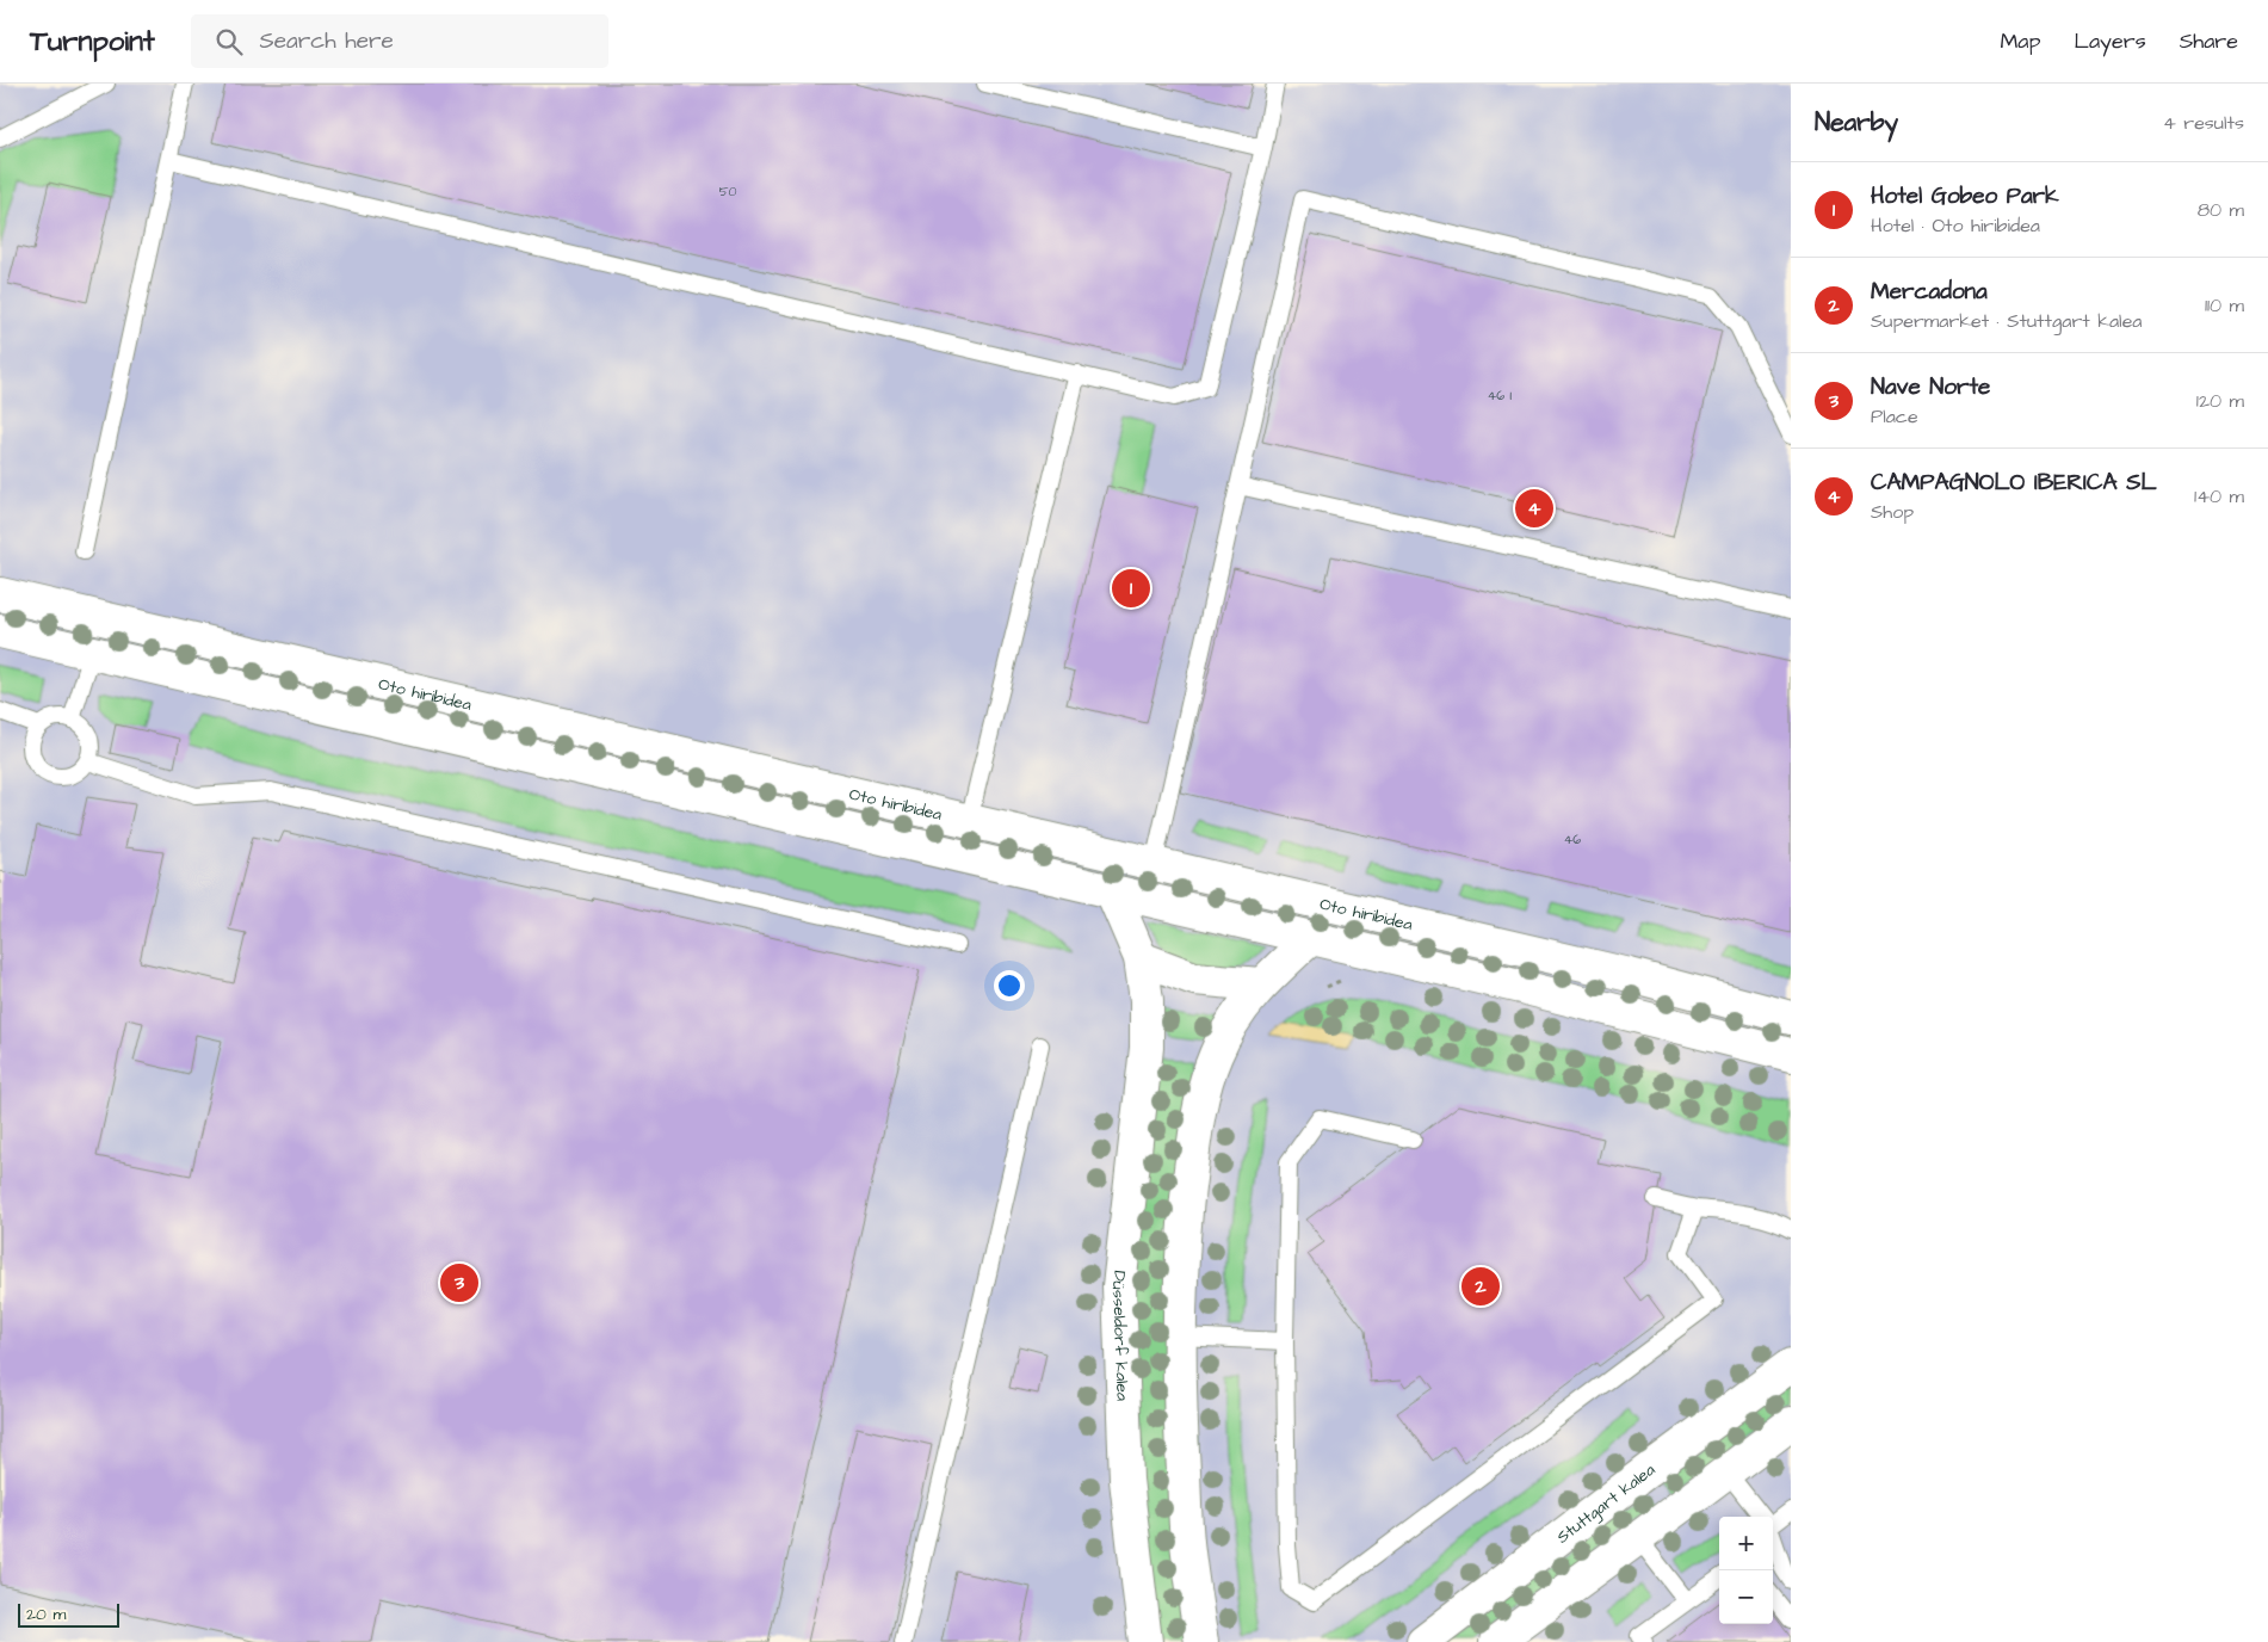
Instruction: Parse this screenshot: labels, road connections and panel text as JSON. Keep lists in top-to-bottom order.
{
  "streets": {
    "street": ["Oto hiribidea", "Düsseldorf kalea", "Stuttgart kalea"]
  },
  "house_numbers": ["50", "46 I", "46"],
  "scale_bar": "20 m",
  "page": {
    "header": "Turnpoint",
    "search": "Search here",
    "nav": ["Map", "Layers", "Share"],
    "heading": ["Nearby", "4 results"],
    "list": [
      {
        "mark": "1",
        "name": "Hotel Gobeo Park",
        "note": "Hotel · Oto hiribidea",
        "value": "80 m"
      },
      {
        "mark": "2",
        "name": "Mercadona",
        "note": "Supermarket · Stuttgart kalea",
        "value": "110 m"
      },
      {
        "mark": "3",
        "name": "Nave Norte",
        "note": "Place",
        "value": "120 m"
      },
      {
        "mark": "4",
        "name": "CAMPAGNOLO IBERICA SL",
        "note": "Shop",
        "value": "140 m"
      }
    ],
    "pins": [
      "4",
      "1",
      "3",
      "2"
    ],
    "map_buttons": ["+", "−"],
    "scale": "20 m"
  }
}
